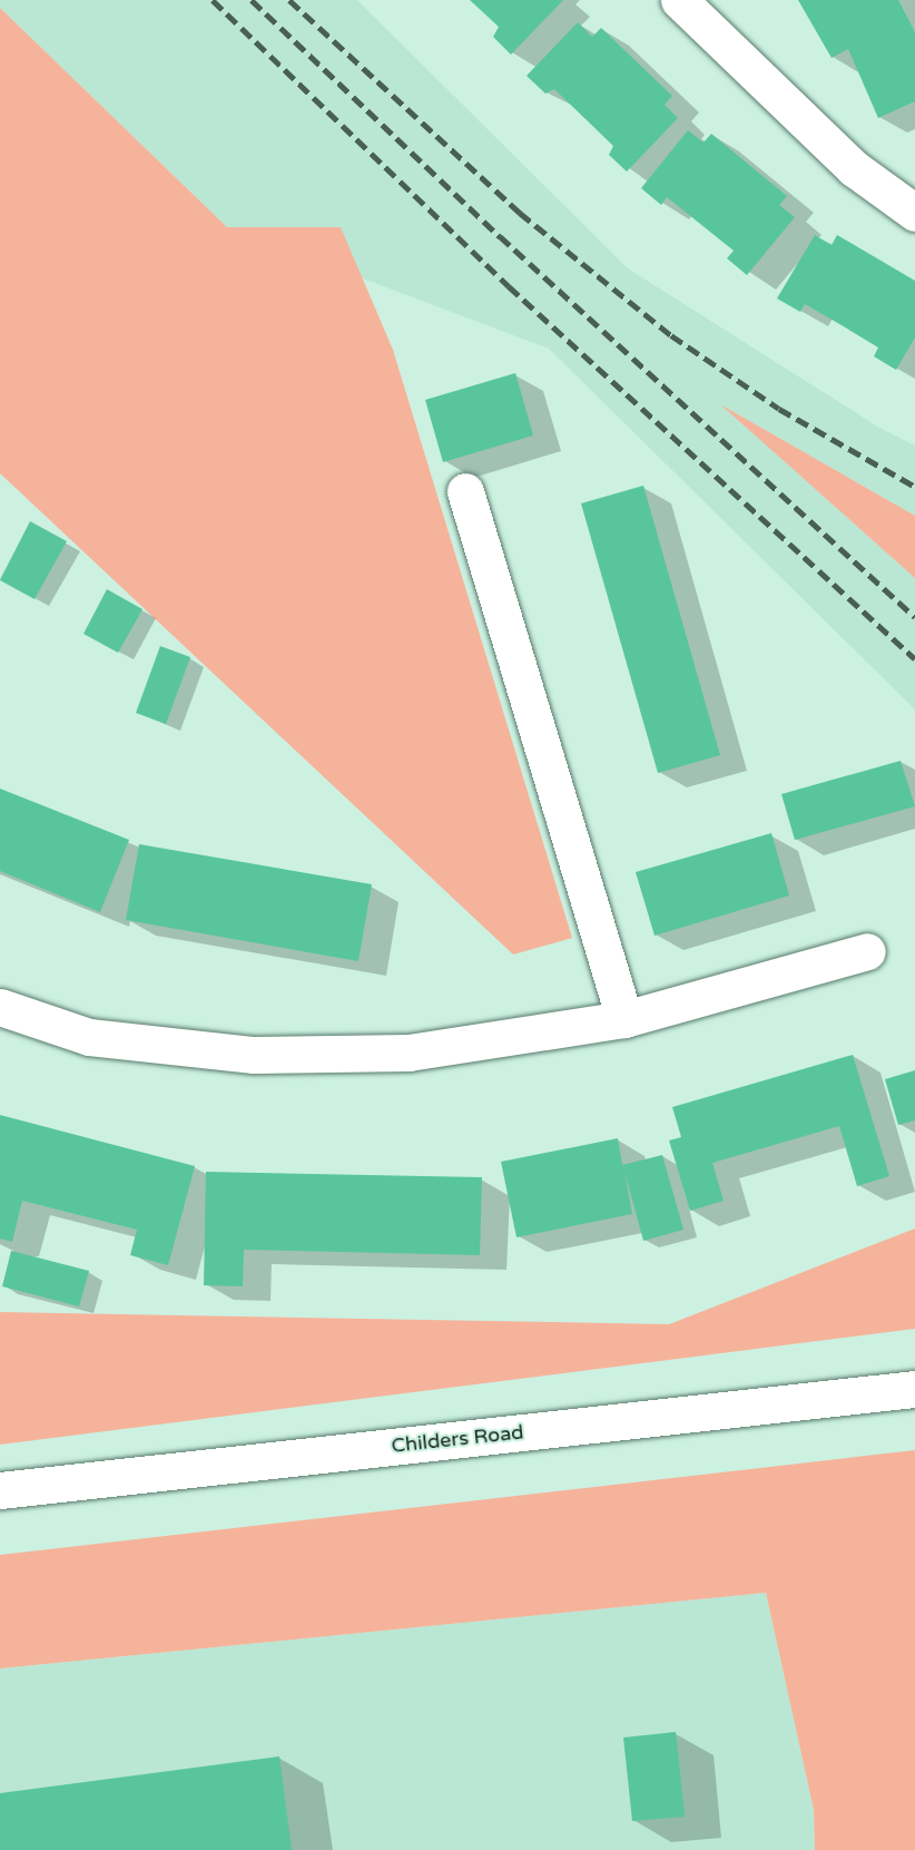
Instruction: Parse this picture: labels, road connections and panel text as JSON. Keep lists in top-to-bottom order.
{
  "streets": {
    "street": ["Childers Road"]
  }
}
